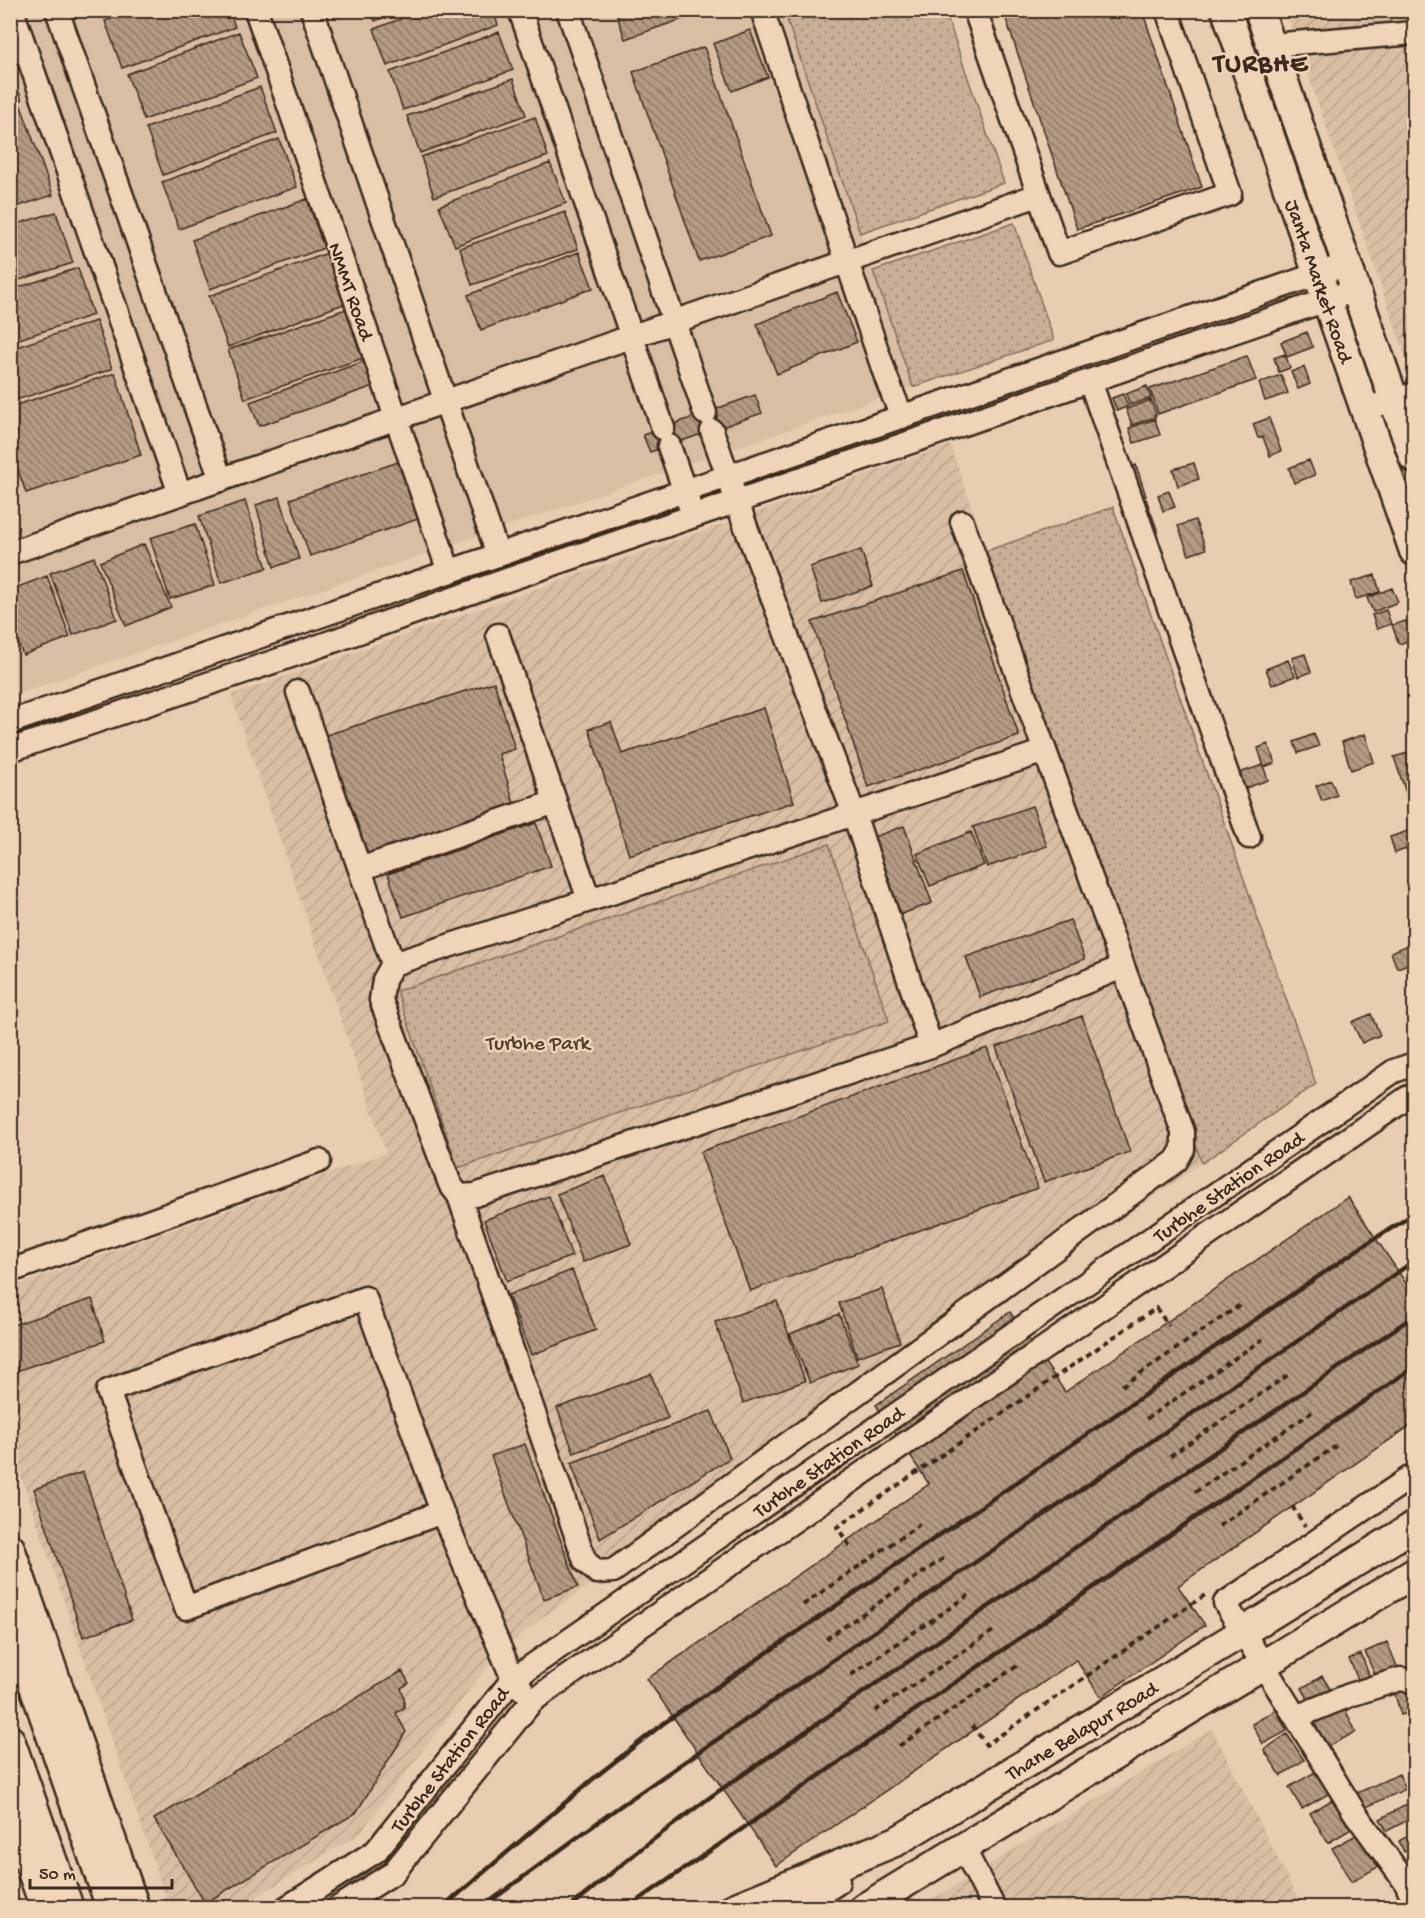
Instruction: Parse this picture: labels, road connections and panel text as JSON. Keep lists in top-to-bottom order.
{
  "streets": {
    "main road": ["Janta Market Road", "Thane Belapur Road"],
    "street": ["NMMT Road", "Turbhe Station Road"]
  },
  "districts": ["TURBHE"],
  "parks": ["Turbhe Park"],
  "scale_bar": "50 m"
}
